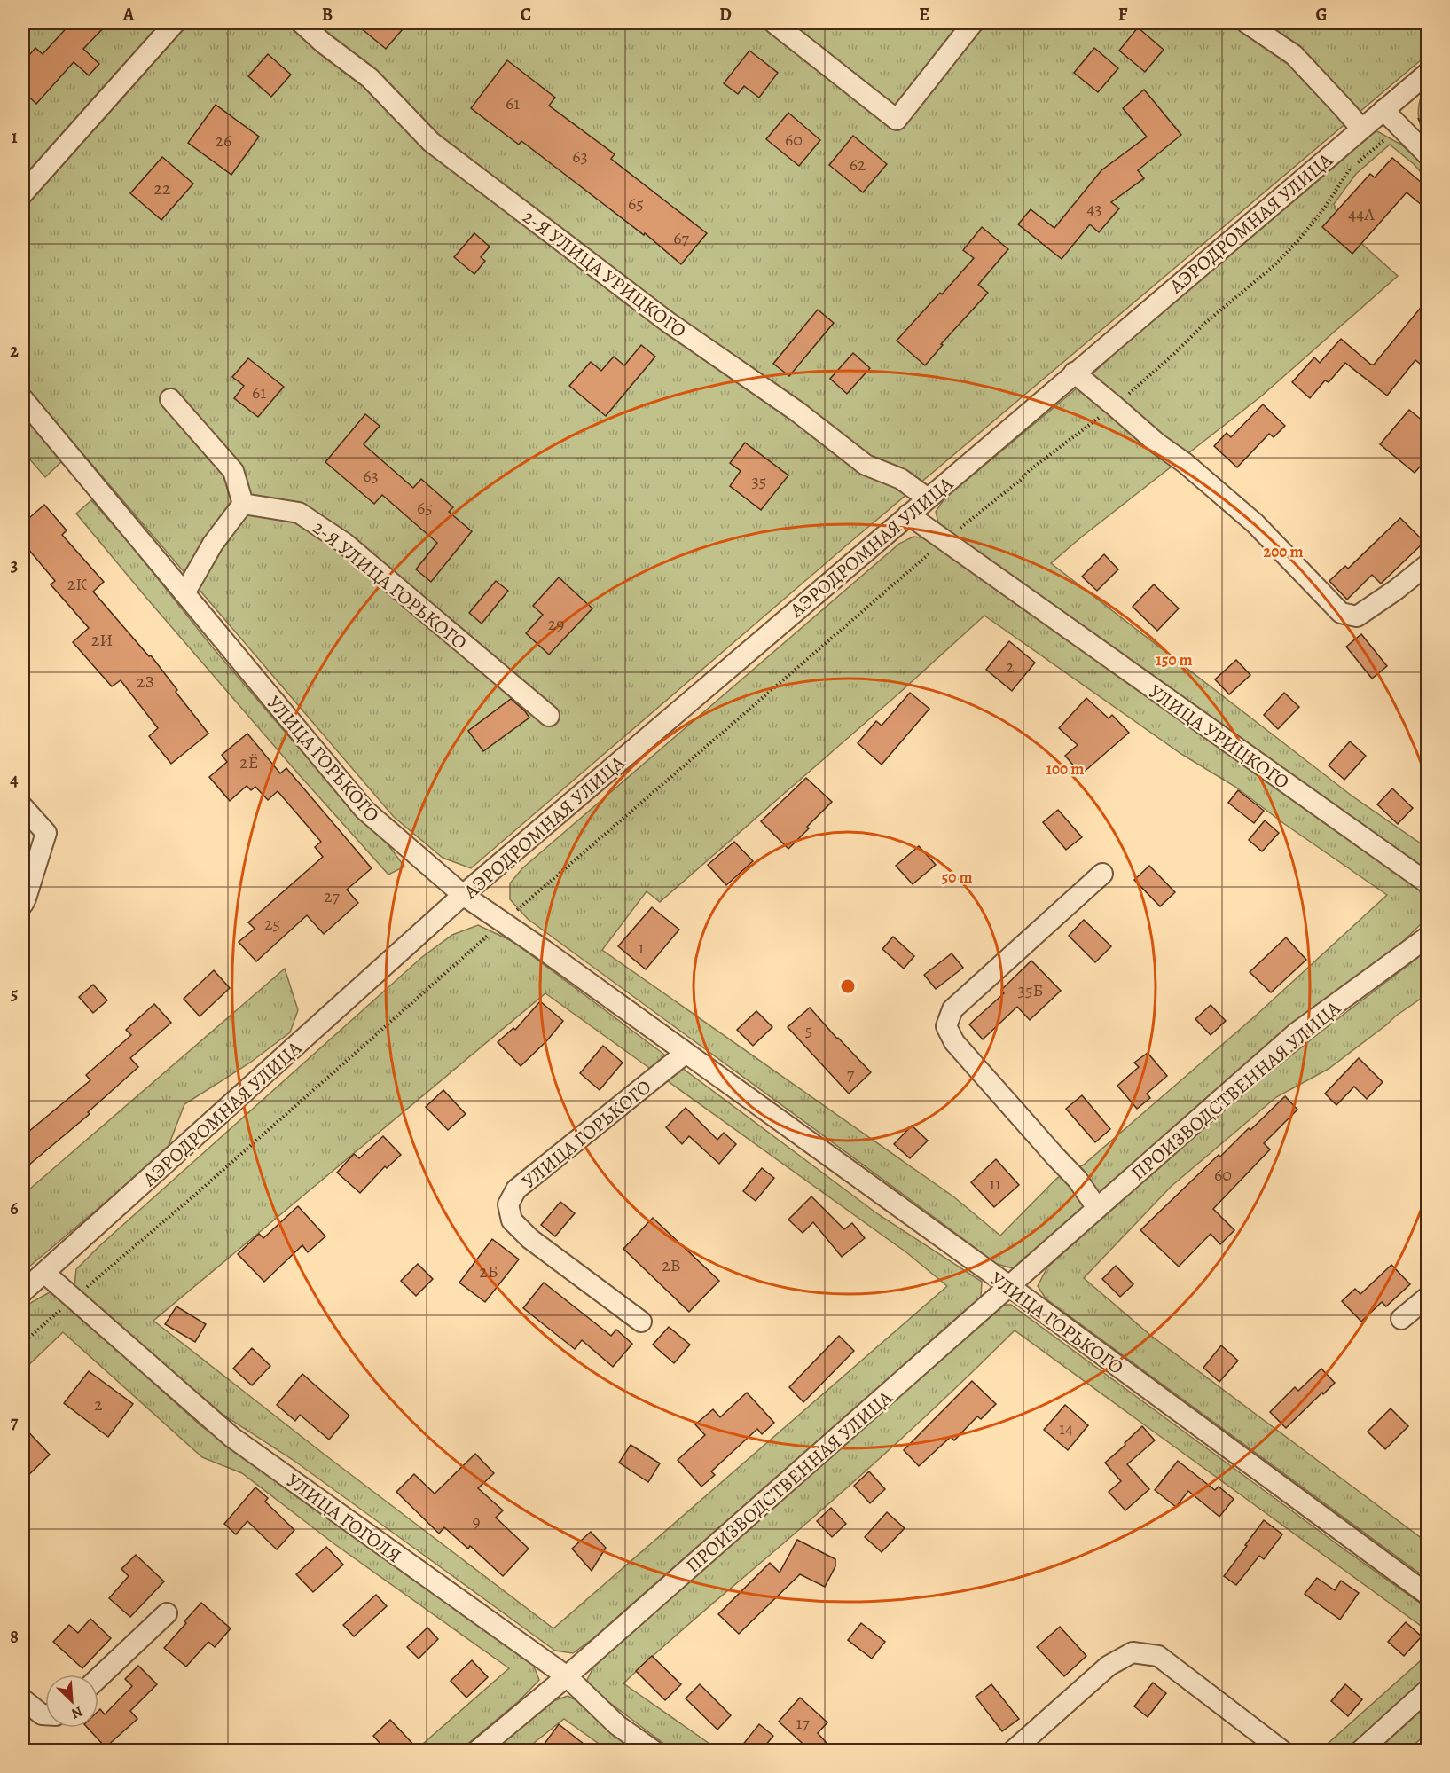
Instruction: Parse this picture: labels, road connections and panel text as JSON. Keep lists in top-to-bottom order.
{
  "streets": {
    "street": [
      "АЭРОДРОМНАЯ УЛИЦА",
      "2-Я УЛИЦА УРИЦКОГО",
      "2-Я УЛИЦА ГОРЬКОГО",
      "УЛИЦА УРИЦКОГО",
      "УЛИЦА ГОРЬКОГО",
      "ПРОИЗВОДСТВЕННАЯ УЛИЦА",
      "УЛИЦА ГОГОЛЯ"
    ]
  },
  "crossings": [
    ["АЭРОДРОМНАЯ УЛИЦА", "2-Я УЛИЦА УРИЦКОГО"],
    ["АЭРОДРОМНАЯ УЛИЦА", "УЛИЦА УРИЦКОГО"],
    ["АЭРОДРОМНАЯ УЛИЦА", "УЛИЦА ГОРЬКОГО"],
    ["АЭРОДРОМНАЯ УЛИЦА", "УЛИЦА ГОГОЛЯ"],
    ["УЛИЦА ГОРЬКОГО", "ПРОИЗВОДСТВЕННАЯ УЛИЦА"],
    ["ПРОИЗВОДСТВЕННАЯ УЛИЦА", "УЛИЦА ГОГОЛЯ"]
  ],
  "house_numbers": [
    "61",
    "60",
    "26",
    "63",
    "62",
    "22",
    "65",
    "43",
    "44А",
    "67",
    "61",
    "63",
    "35",
    "65",
    "2К",
    "29",
    "2И",
    "2",
    "2З",
    "2Ё",
    "27",
    "25",
    "1",
    "35Б",
    "5",
    "7",
    "60",
    "11",
    "2В",
    "2Б",
    "2",
    "14",
    "9",
    "17"
  ],
  "north": "bottom right",
  "grid": {
    "columns": [
      "A",
      "B",
      "C",
      "D",
      "E",
      "F",
      "G"
    ],
    "rows": [
      "1",
      "2",
      "3",
      "4",
      "5",
      "6",
      "7",
      "8"
    ]
  },
  "rings": [
    "200 m",
    "150 m",
    "100 m",
    "50 m"
  ]
}
